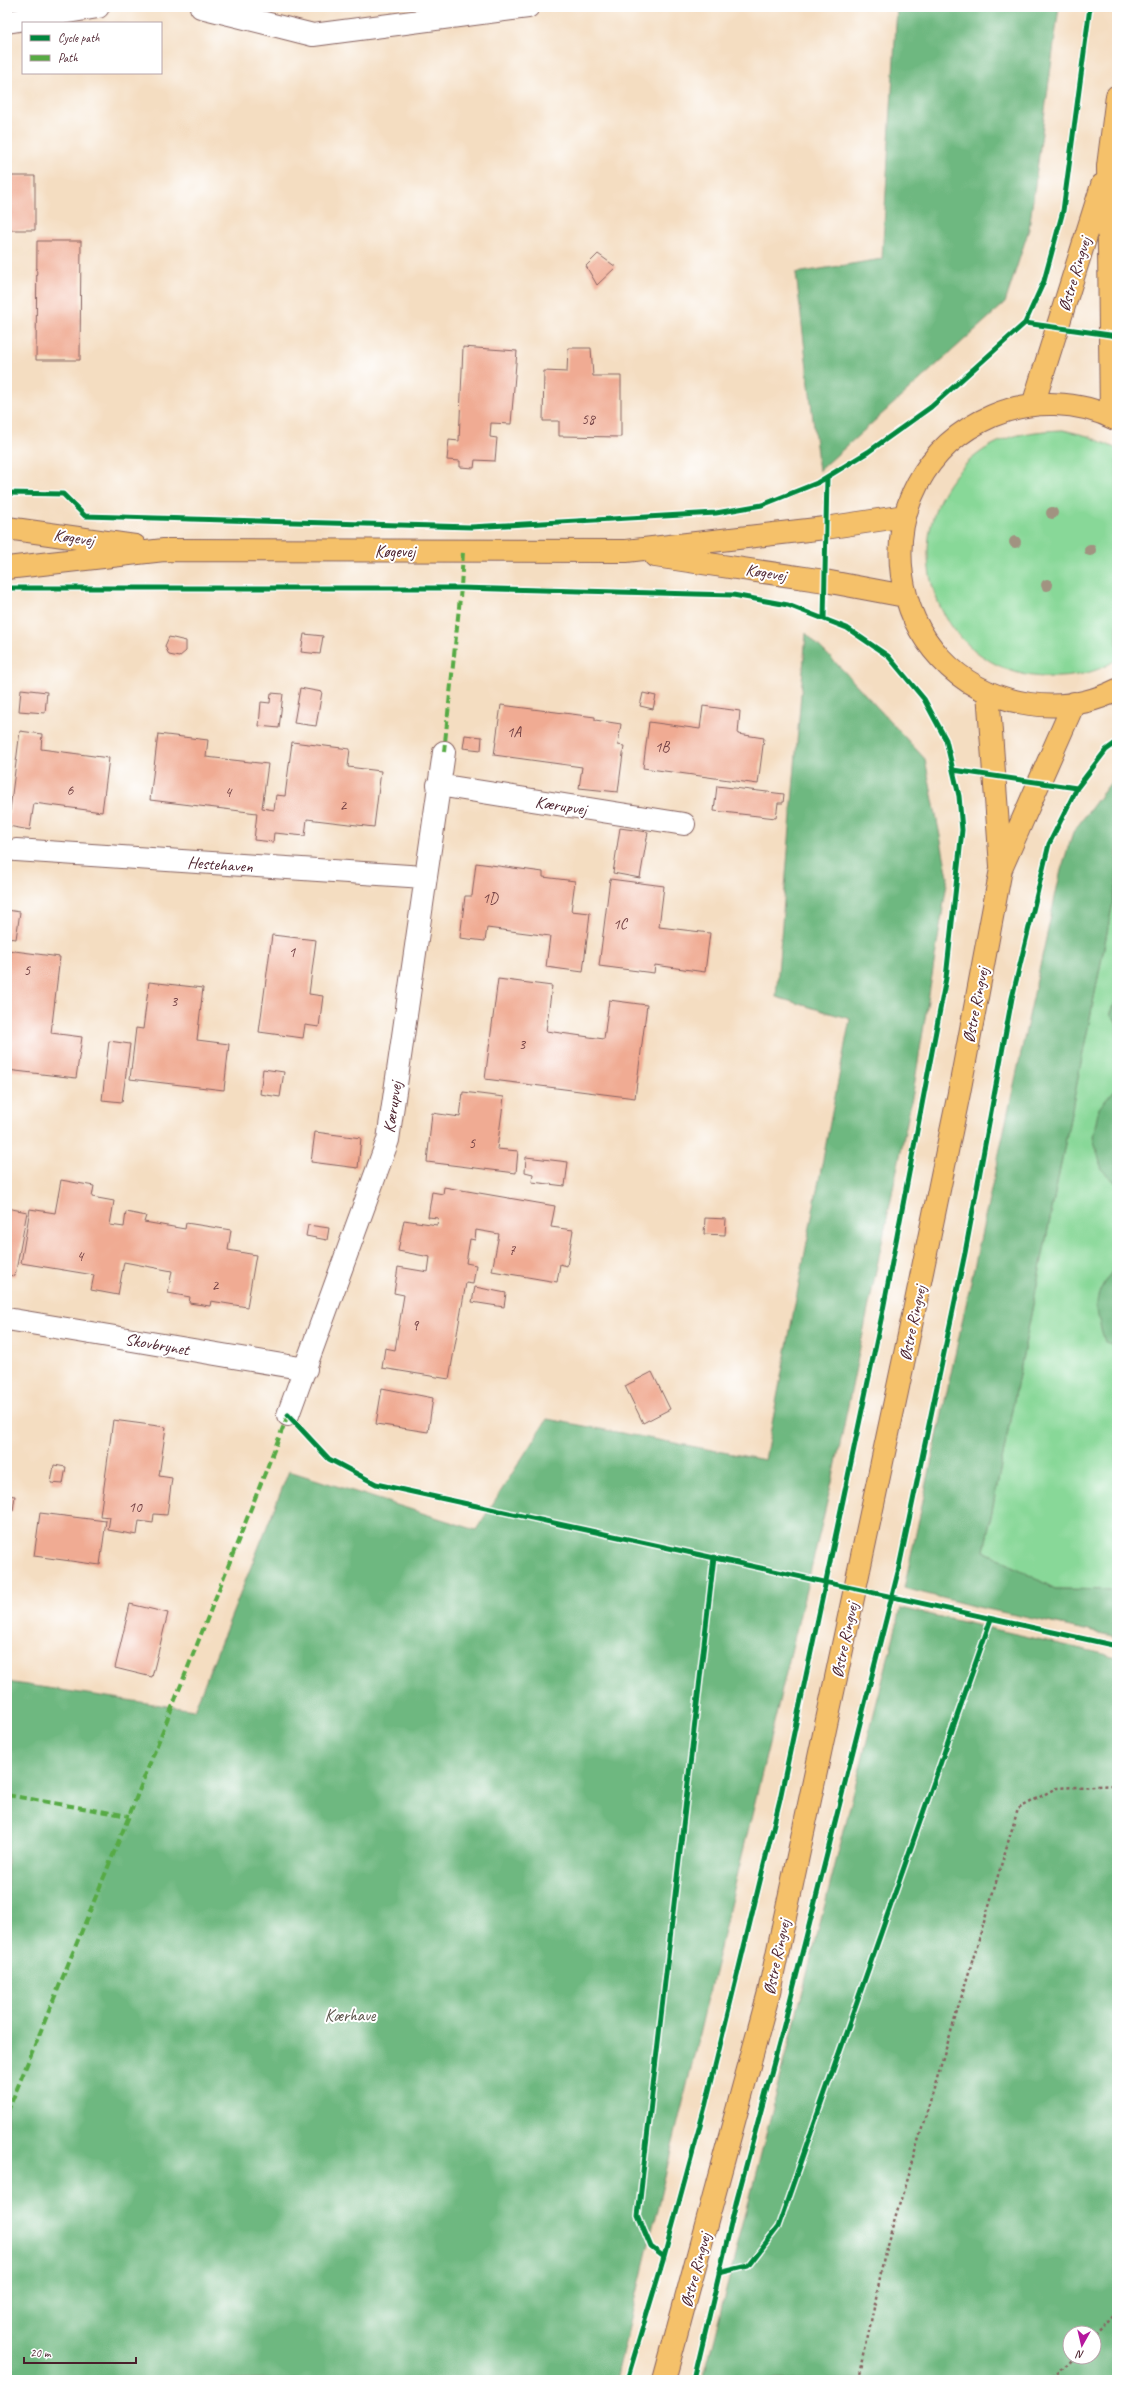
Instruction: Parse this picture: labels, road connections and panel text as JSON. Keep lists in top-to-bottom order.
{
  "streets": {
    "main road": ["Østre Ringvej", "Køgevej"],
    "street": ["Kærupvej", "Hestehaven", "Skovbrynet"]
  },
  "crossings": [
    ["Kærupvej", "Hestehaven"],
    ["Kærupvej", "Skovbrynet"]
  ],
  "parks": ["Kærhave"],
  "house_numbers": [
    "58",
    "1A",
    "1B",
    "6",
    "4",
    "2",
    "1D",
    "1C",
    "1",
    "5",
    "3",
    "3",
    "5",
    "7",
    "4",
    "2",
    "9",
    "10"
  ],
  "legend": ["Cycle path", "Path"],
  "scale_bar": "20 m",
  "north": "bottom"
}
